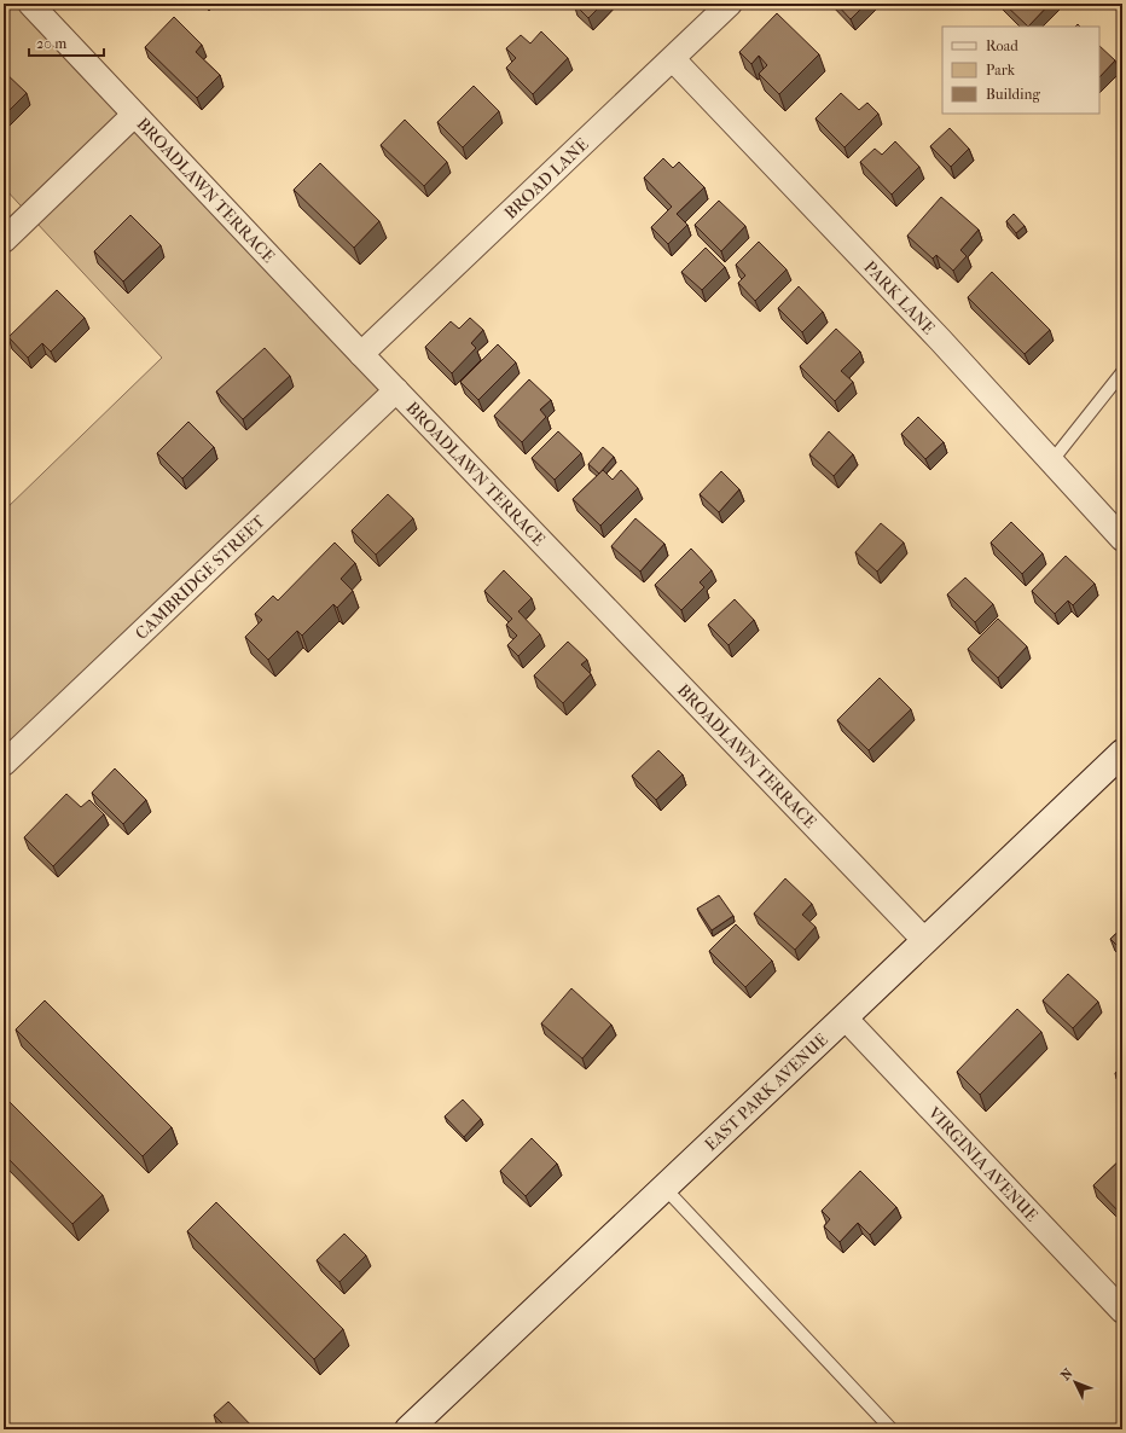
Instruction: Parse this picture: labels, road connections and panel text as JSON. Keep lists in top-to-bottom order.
{
  "streets": {
    "main road": ["EAST PARK AVENUE"],
    "street": [
      "BROAD LANE",
      "BROADLAWN TERRACE",
      "PARK LANE",
      "CAMBRIDGE STREET",
      "VIRGINIA AVENUE"
    ]
  },
  "crossings": [
    ["BROAD LANE", "BROADLAWN TERRACE"],
    ["BROAD LANE", "PARK LANE"],
    ["BROADLAWN TERRACE", "CAMBRIDGE STREET"],
    ["BROADLAWN TERRACE", "EAST PARK AVENUE"],
    ["EAST PARK AVENUE", "VIRGINIA AVENUE"]
  ],
  "legend": ["Road", "Park", "Building"],
  "scale_bar": "20 m",
  "north": "top left"
}
